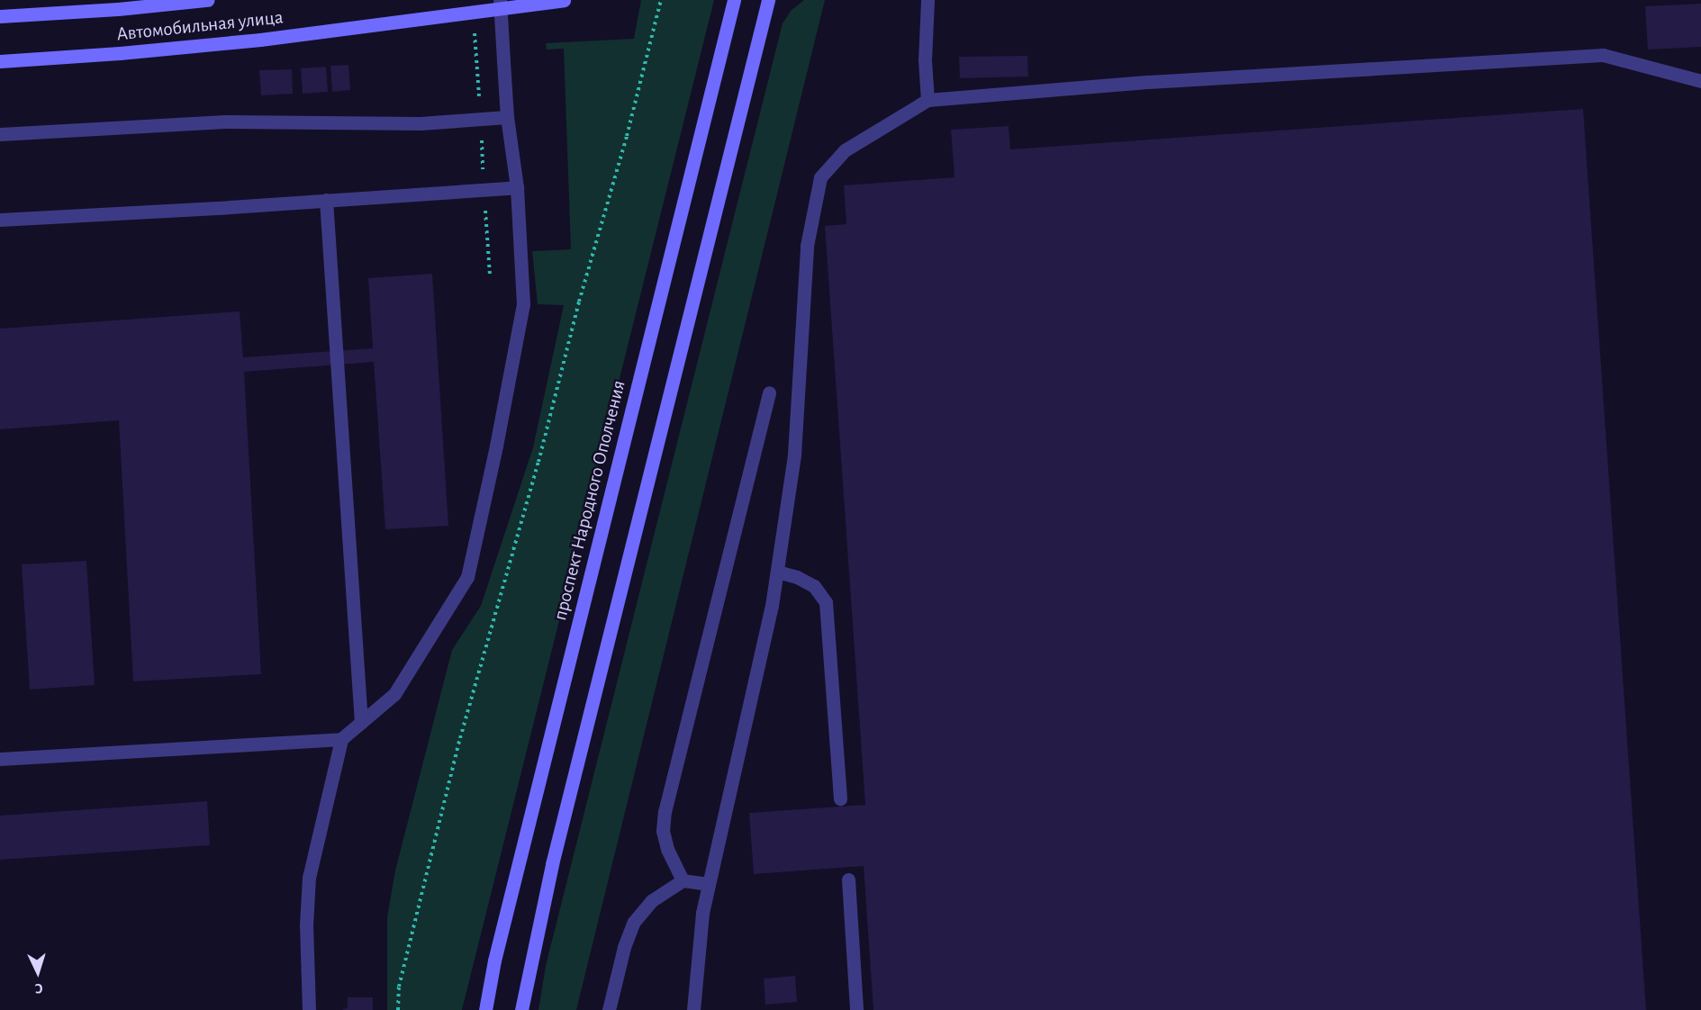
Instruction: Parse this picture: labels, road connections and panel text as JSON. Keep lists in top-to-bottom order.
{
  "streets": {
    "main road": ["Автомобильная улица", "проспект Народного Ополчения"]
  },
  "north": "bottom"
}
